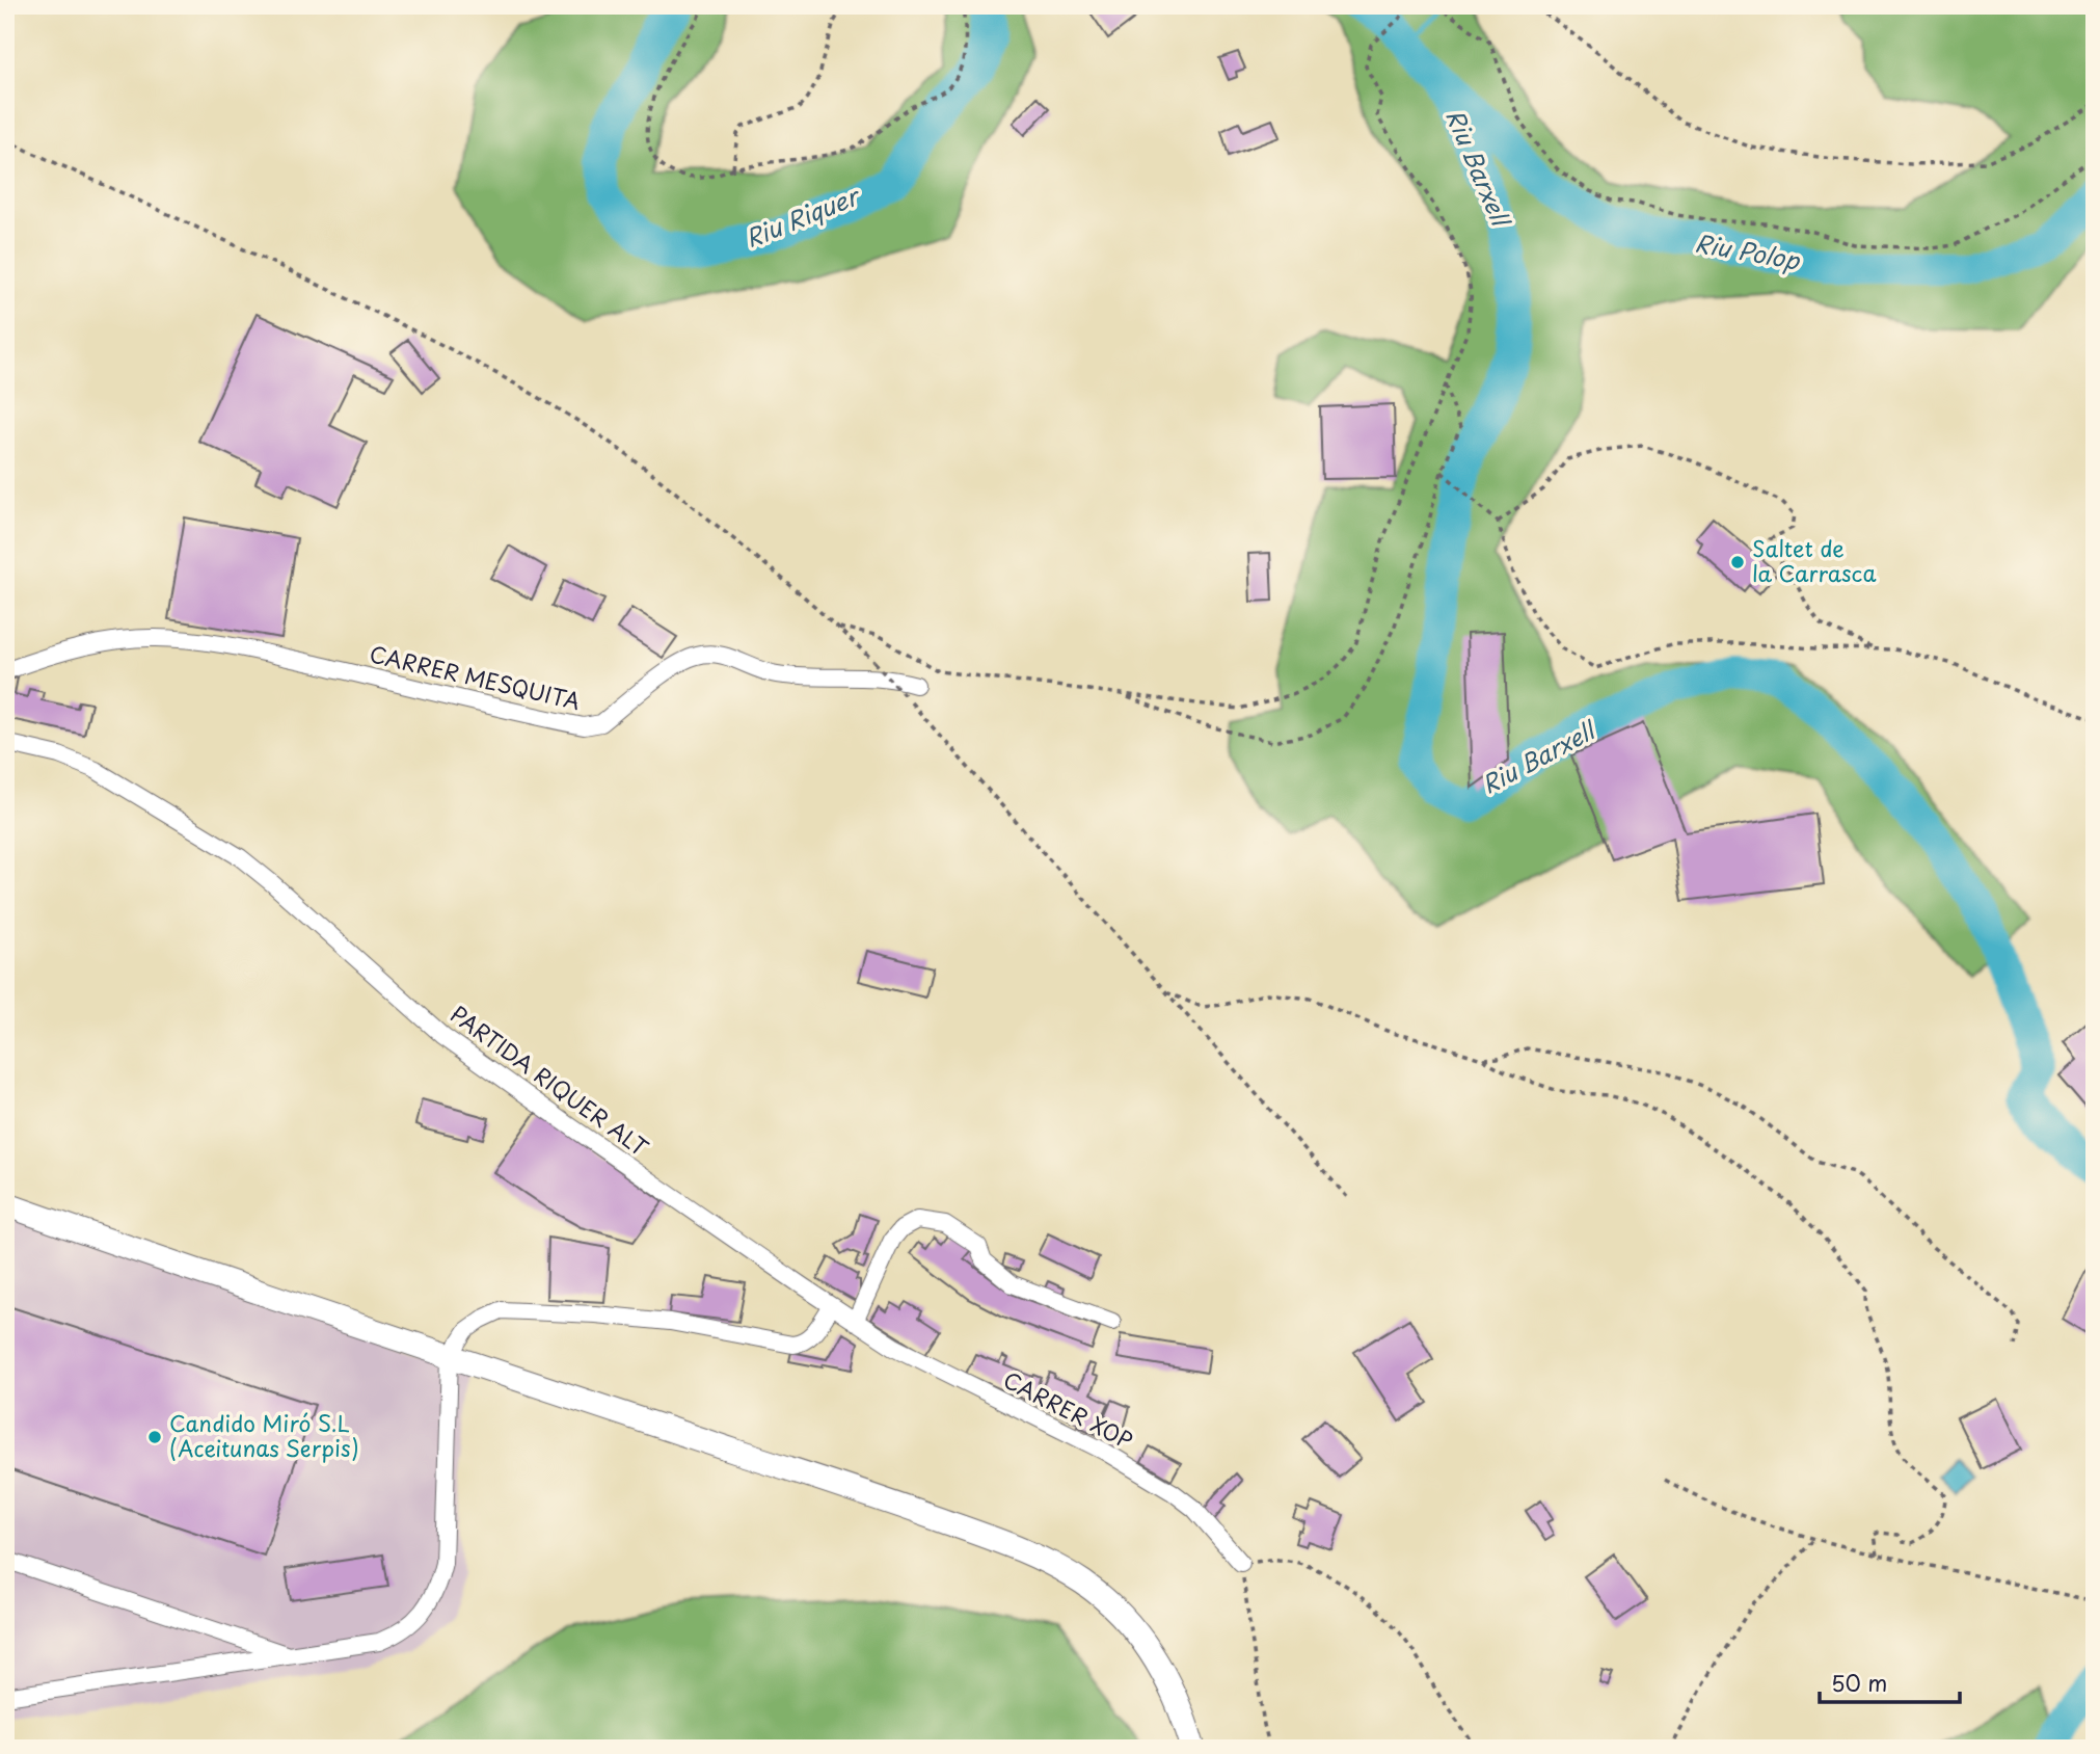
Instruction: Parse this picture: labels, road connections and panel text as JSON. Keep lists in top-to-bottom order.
{
  "streets": {
    "street": ["CARRER MESQUITA", "PARTIDA RIQUER ALT", "CARRER XOP"]
  },
  "crossings": [
    ["PARTIDA RIQUER ALT", "CARRER XOP"]
  ],
  "water": ["Riu Barxell", "Riu Riquer", "Riu Polop"],
  "places": ["Saltet de la Carrasca", "Candido Miró S.L (Aceitunas Serpis)"],
  "scale_bar": "50 m"
}
